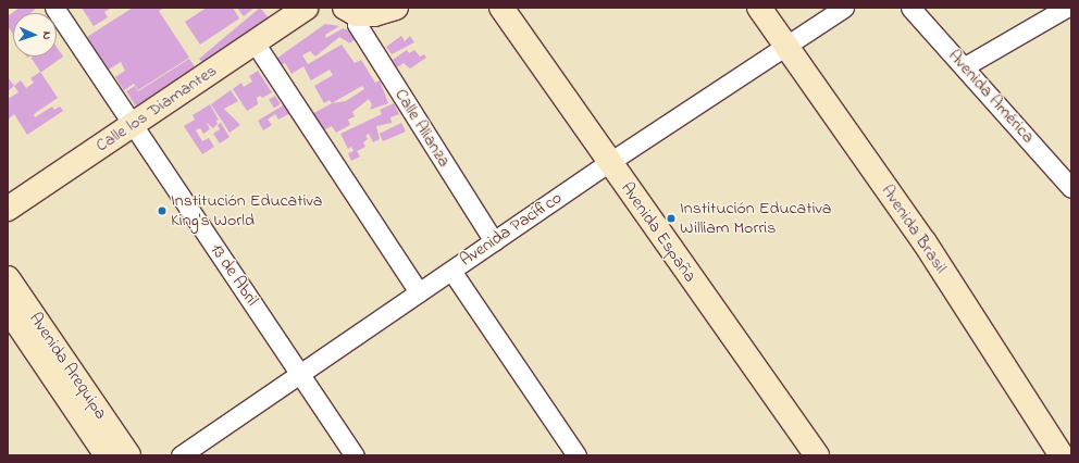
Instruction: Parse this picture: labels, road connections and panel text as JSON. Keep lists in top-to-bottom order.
{
  "streets": {
    "street": [
      "Avenida América",
      "Calle los Diamantes",
      "Calle Alianza",
      "Avenida Pacífico",
      "Avenida Brasil",
      "Avenida España",
      "13 de Abril",
      "Avenida Arequipa"
    ]
  },
  "crossings": [
    ["Calle los Diamantes", "13 de Abril"],
    ["Calle Alianza", "Avenida Pacífico"],
    ["Avenida Pacífico", "Avenida Brasil"],
    ["Avenida Pacífico", "Avenida España"],
    ["Avenida Pacífico", "13 de Abril"]
  ],
  "places": ["Institución Educativa King's World", "Institución Educativa William Morris"],
  "north": "right"
}
